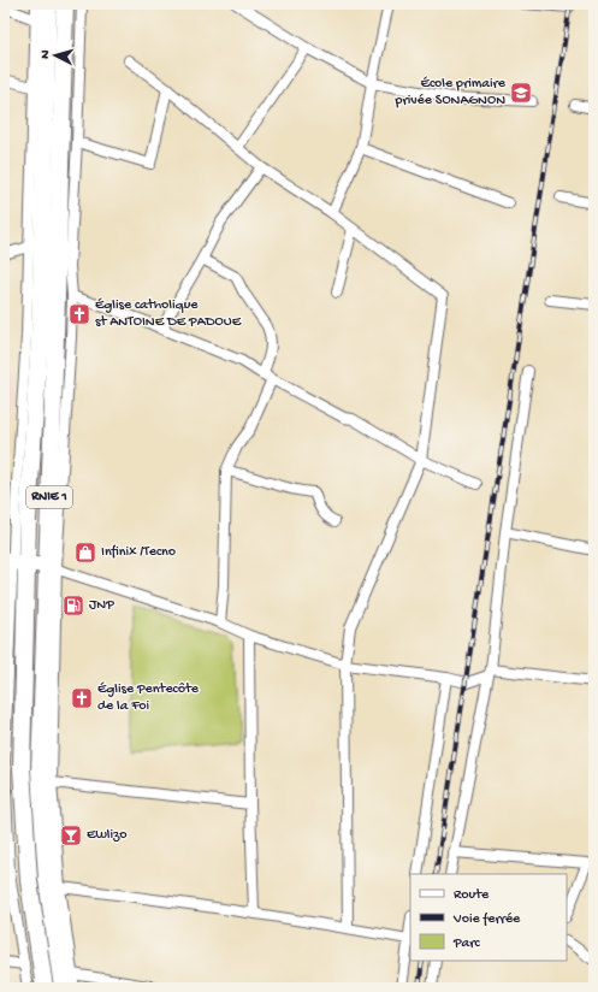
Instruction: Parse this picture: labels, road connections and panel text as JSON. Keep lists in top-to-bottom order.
{
  "streets": {
    "highway": ["RNIE 1"]
  },
  "places": {
    "school or university": ["École primaire privée SONAGNON"],
    "church": ["Église catholique st ANTOINE DE PADOUE", "Église Pentecôte de la Foi"],
    "shop": ["Infinix /Tecno"],
    "fuel station": ["JNP"],
    "bar": ["Ewlizo"]
  },
  "legend": ["Route", "Voie ferrée", "Parc"],
  "north": "left"
}
